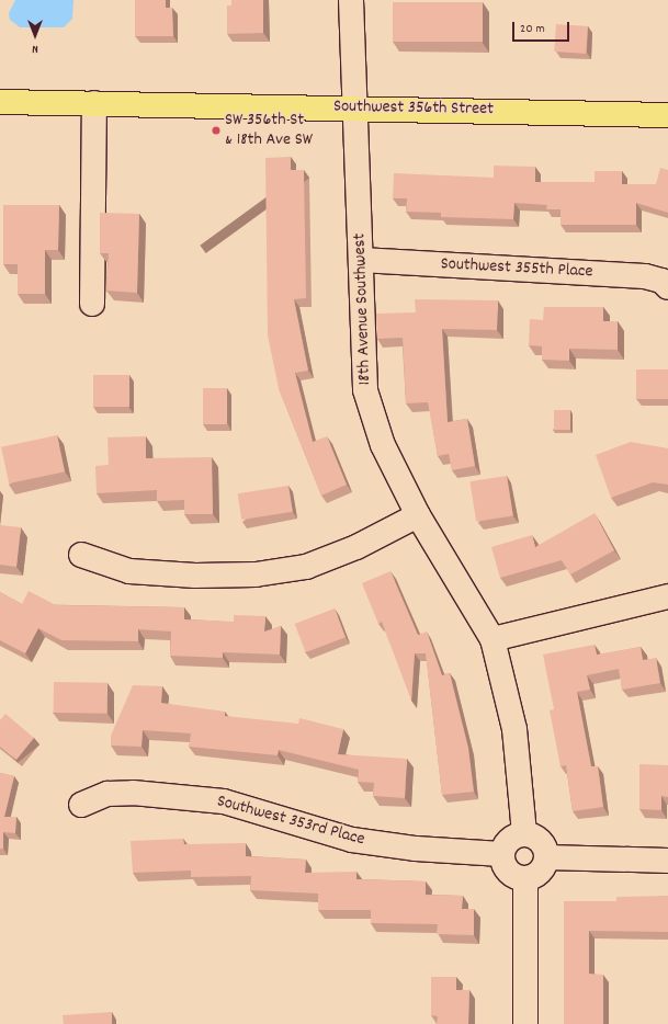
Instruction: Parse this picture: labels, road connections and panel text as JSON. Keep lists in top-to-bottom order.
{
  "streets": {
    "main road": ["Southwest 356th Street"],
    "street": ["Southwest 355th Place", "18th Avenue Southwest", "Southwest 353rd Place"]
  },
  "crossings": [
    ["Southwest 356th Street", "18th Avenue Southwest"],
    ["Southwest 355th Place", "18th Avenue Southwest"],
    ["18th Avenue Southwest", "Southwest 353rd Place"]
  ],
  "places": ["SW 356th St & 18th Ave SW"],
  "scale_bar": "20 m",
  "north": "bottom"
}
